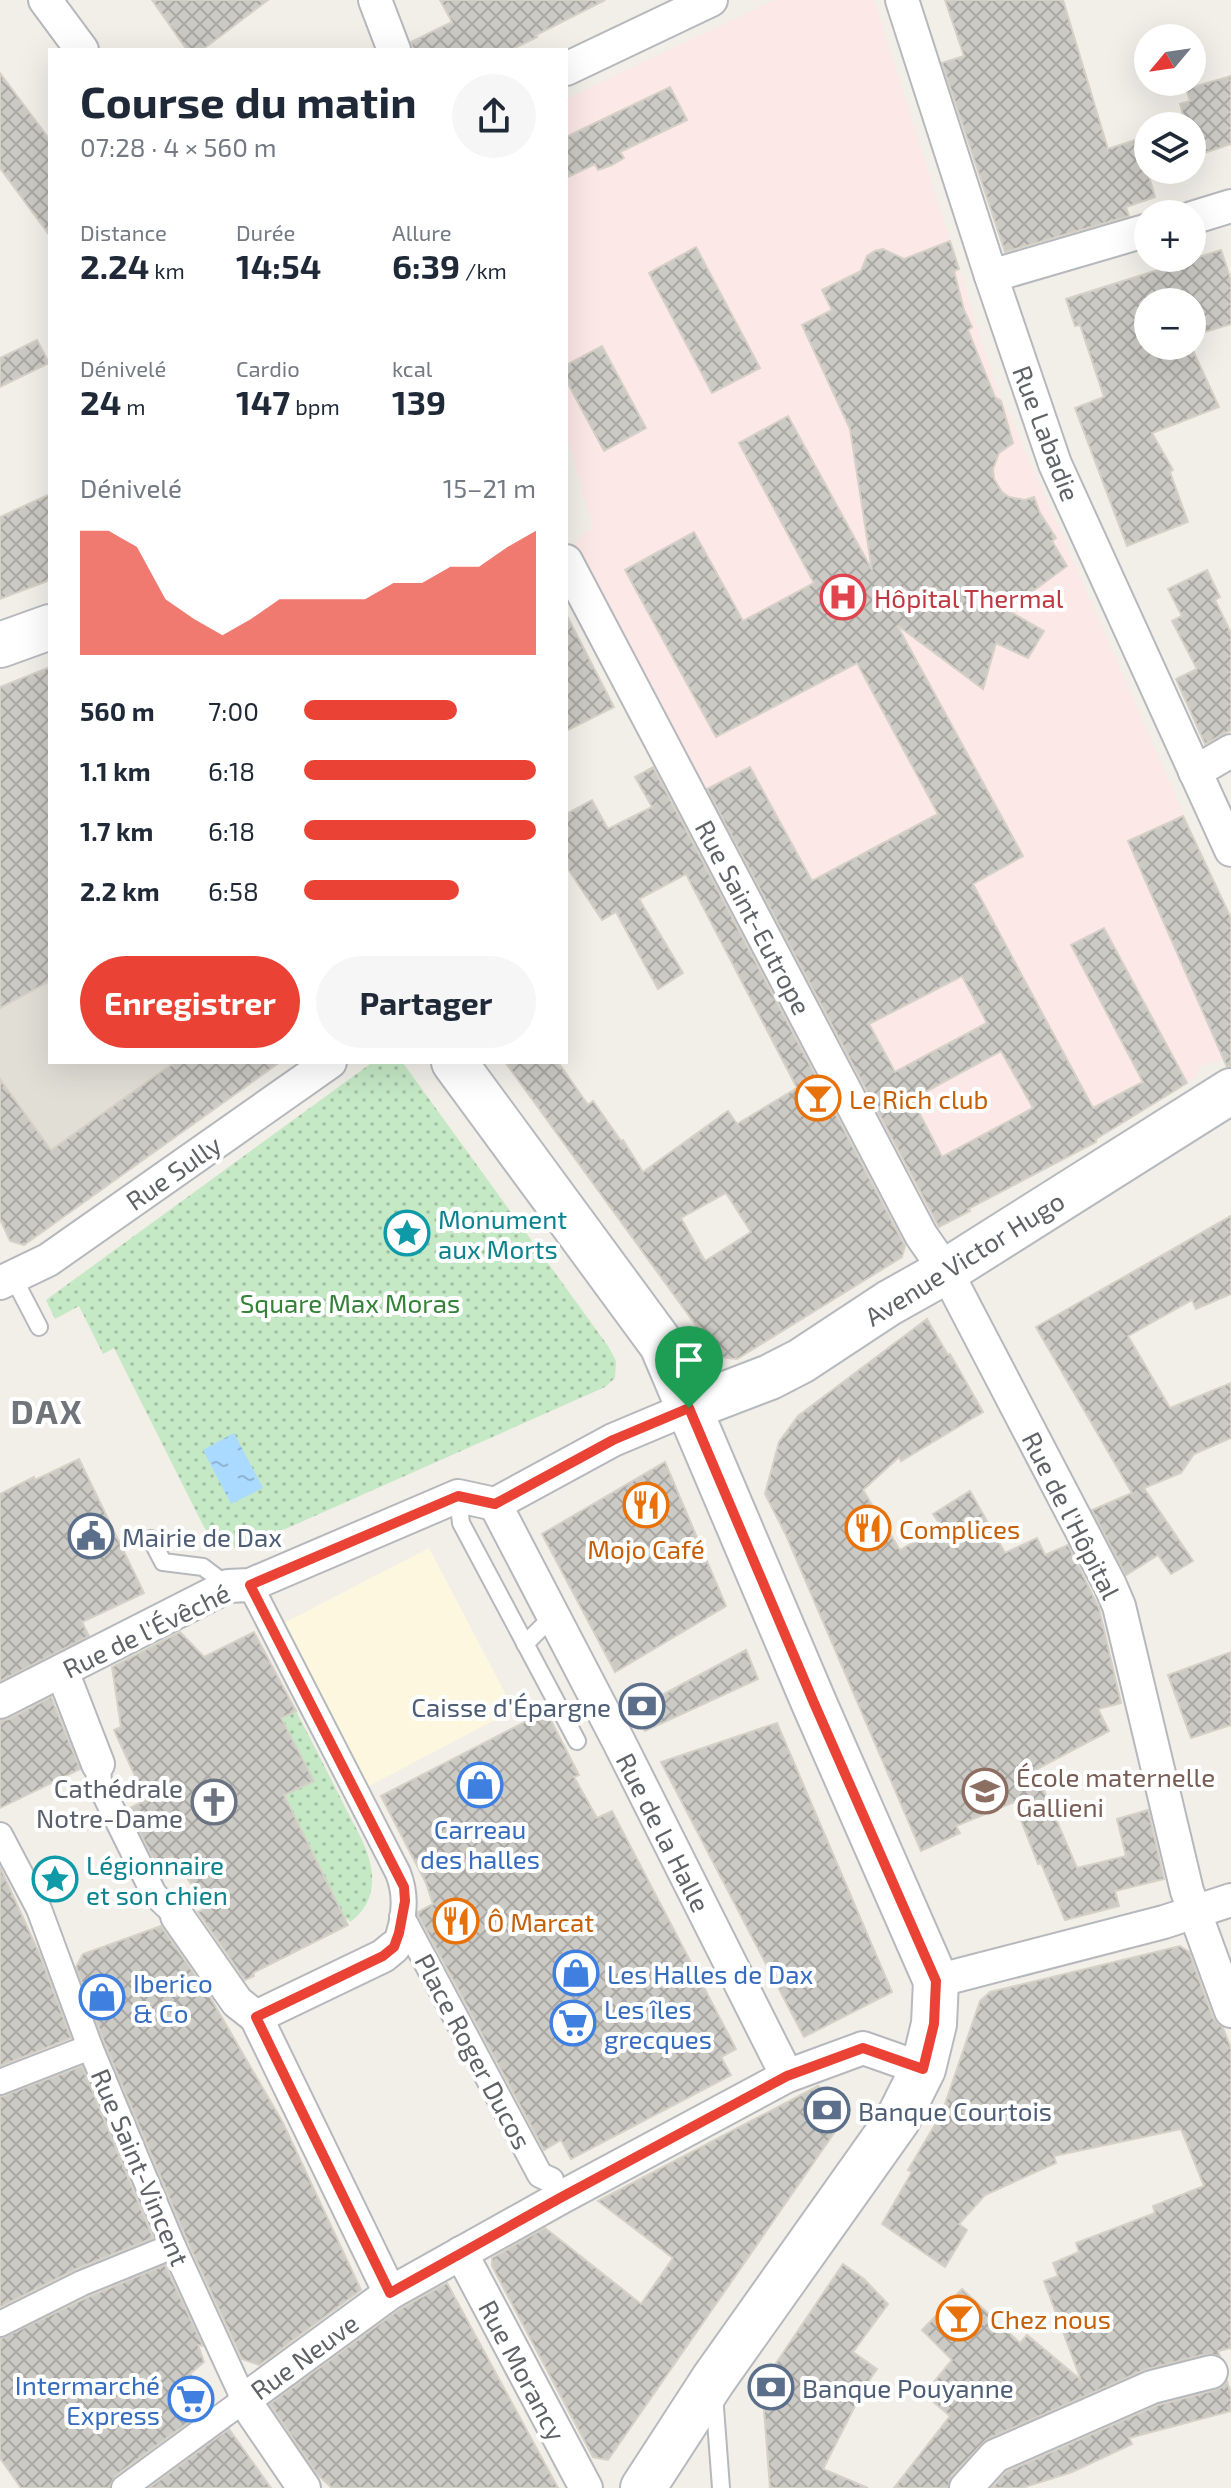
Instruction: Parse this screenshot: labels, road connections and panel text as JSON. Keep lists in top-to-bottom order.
{
  "streets": {
    "main road": ["Avenue Victor Hugo"],
    "street": [
      "Rue Labadie",
      "Rue Saint-Eutrope",
      "Rue Sully",
      "Rue de l'Hôpital",
      "Rue de l'Évêché",
      "Rue de la Halle",
      "Place Roger Ducos",
      "Rue Saint-Vincent",
      "Rue Neuve",
      "Rue Morancy"
    ]
  },
  "crossings": [
    ["Rue Saint-Eutrope", "Avenue Victor Hugo"],
    ["Rue Saint-Eutrope", "Rue de l'Hôpital"],
    ["Avenue Victor Hugo", "Rue de l'Hôpital"],
    ["Rue de la Halle", "Rue Neuve"],
    ["Rue Saint-Vincent", "Rue Neuve"],
    ["Rue Neuve", "Rue Morancy"]
  ],
  "districts": ["DAX"],
  "parks": ["Square Max Moras"],
  "places": {
    "hospital": ["Hôpital Thermal"],
    "bar": ["Le Rich club", "Chez nous"],
    "place": ["Monument aux Morts", "Légionnaire et son chien"],
    "restaurant": ["Mojo Café", "Complices", "Ô Marcat"],
    "public building": ["Mairie de Dax"],
    "bank": ["Caisse d'Épargne", "Banque Courtois", "Banque Pouyanne"],
    "shop": ["Carreau des halles", "Les Halles de Dax", "Iberico & Co"],
    "school or university": ["École maternelle Gallieni"],
    "church": ["Cathédrale Notre-Dame"],
    "supermarket": ["Les îles grecques", "Intermarché Express"]
  },
  "north": "bottom left",
  "page": {
    "map_buttons": ["+", "−"],
    "heading": ["Course du matin", "07:28 · 4 × 560 m"],
    "stats": [
      ["Distance", "2.24 km"],
      ["Durée", "14:54"],
      ["Allure", "6:39 /km"],
      ["Dénivelé", "24 m"],
      ["Cardio", "147 bpm"],
      ["kcal", "139"]
    ],
    "chart": ["Dénivelé", "15–21 m"],
    "list": [
      {
        "name": "560 m",
        "note": "7:00"
      },
      {
        "name": "1.1 km",
        "note": "6:18"
      },
      {
        "name": "1.7 km",
        "note": "6:18"
      },
      {
        "name": "2.2 km",
        "note": "6:58"
      }
    ],
    "buttons": ["Enregistrer", "Partager"]
  }
}
